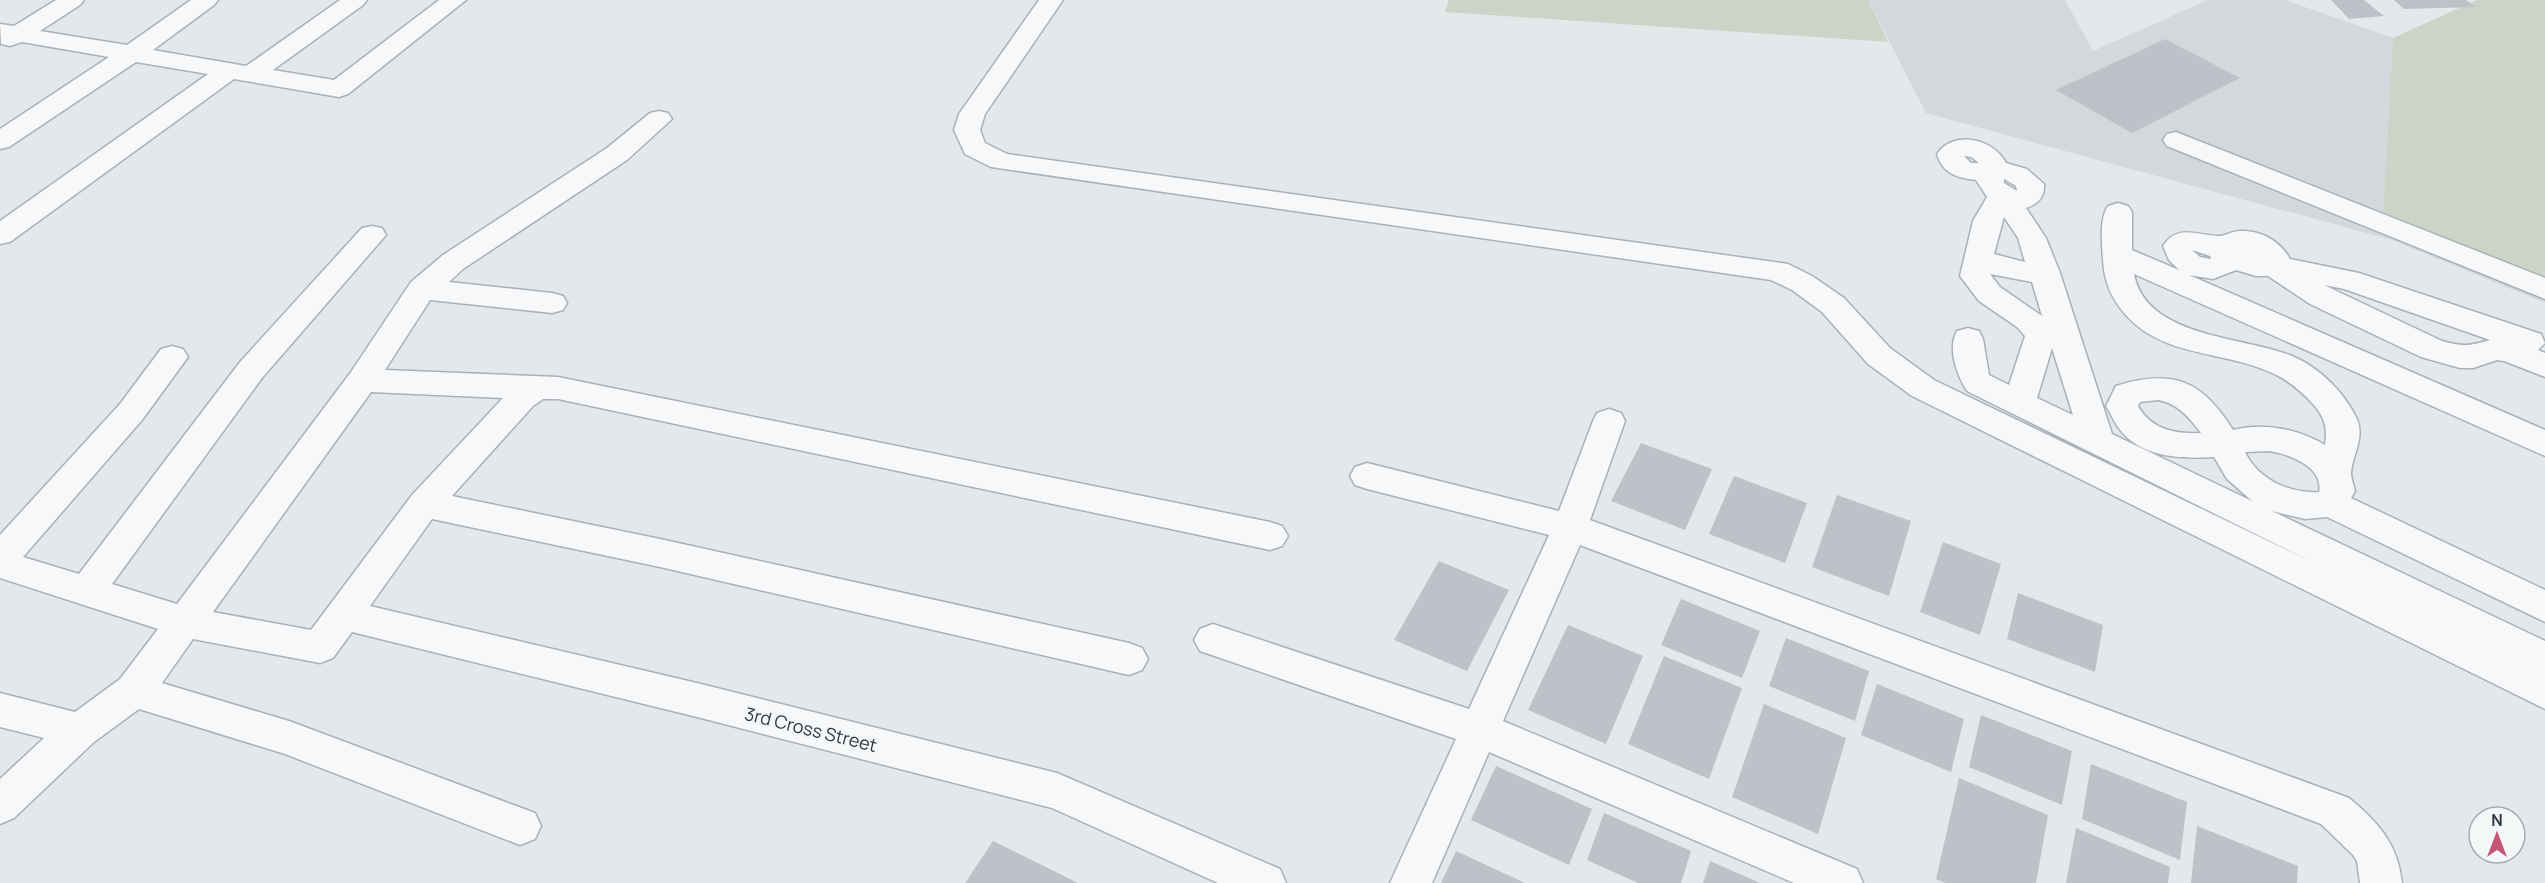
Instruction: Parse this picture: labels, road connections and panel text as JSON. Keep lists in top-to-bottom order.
{
  "streets": {
    "street": ["3rd Cross Street"]
  },
  "north": "top"
}
